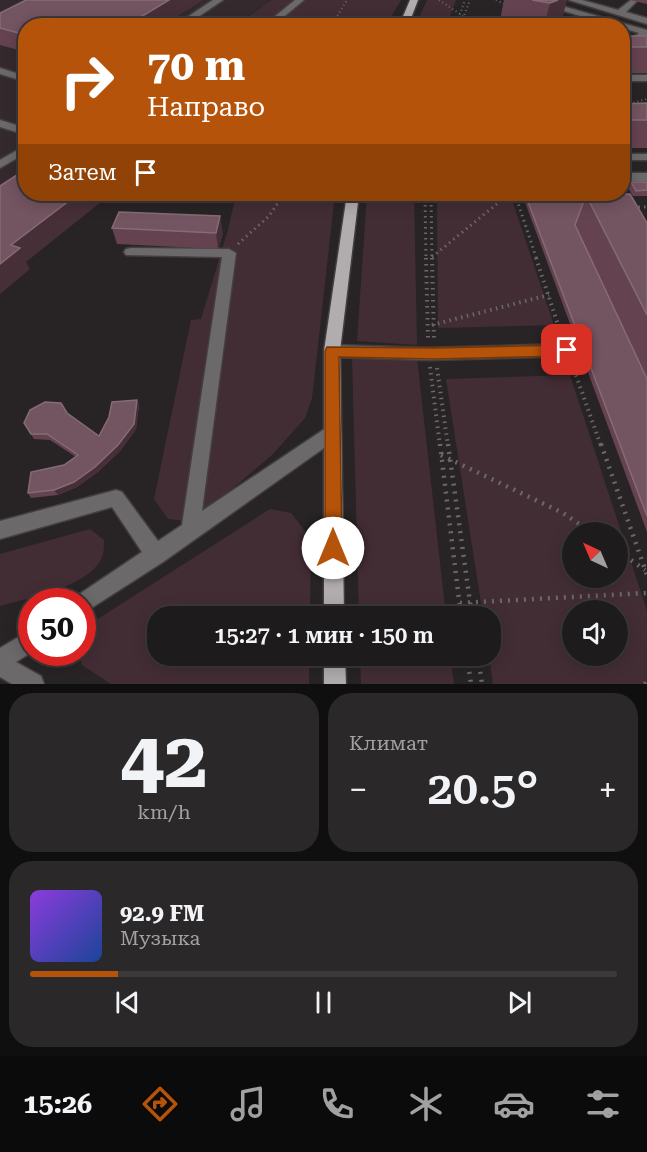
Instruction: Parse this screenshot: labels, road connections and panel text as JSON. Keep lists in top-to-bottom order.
{
  "north": "top left",
  "page": {
    "turn": ["70 m", "Направо"],
    "then": "Затем",
    "limit": "50",
    "trip": "15:27 · 1 мин · 150 m",
    "tile": [
      ["42", "km/h"],
      "Климат"
    ],
    "heat": ["−", "20.5°", "+"],
    "song": ["92.9 FM", "Музыка"],
    "tabs": "15:26"
  }
}
